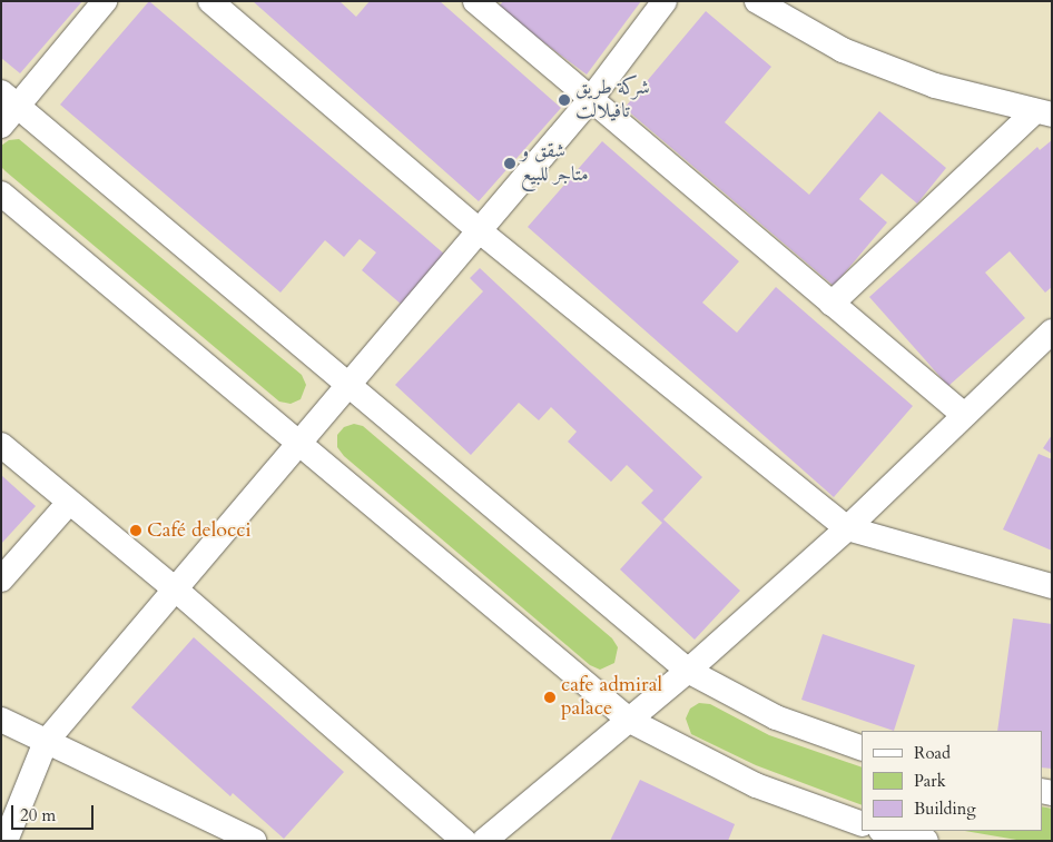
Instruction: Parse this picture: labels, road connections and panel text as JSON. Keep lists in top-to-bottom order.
{
  "places": [
    "شركة طريق تافيلالت",
    "شقق و متاجر للبيع",
    "Café delocci",
    "cafe admiral palace"
  ],
  "legend": ["Road", "Park", "Building"],
  "scale_bar": "20 m"
}
